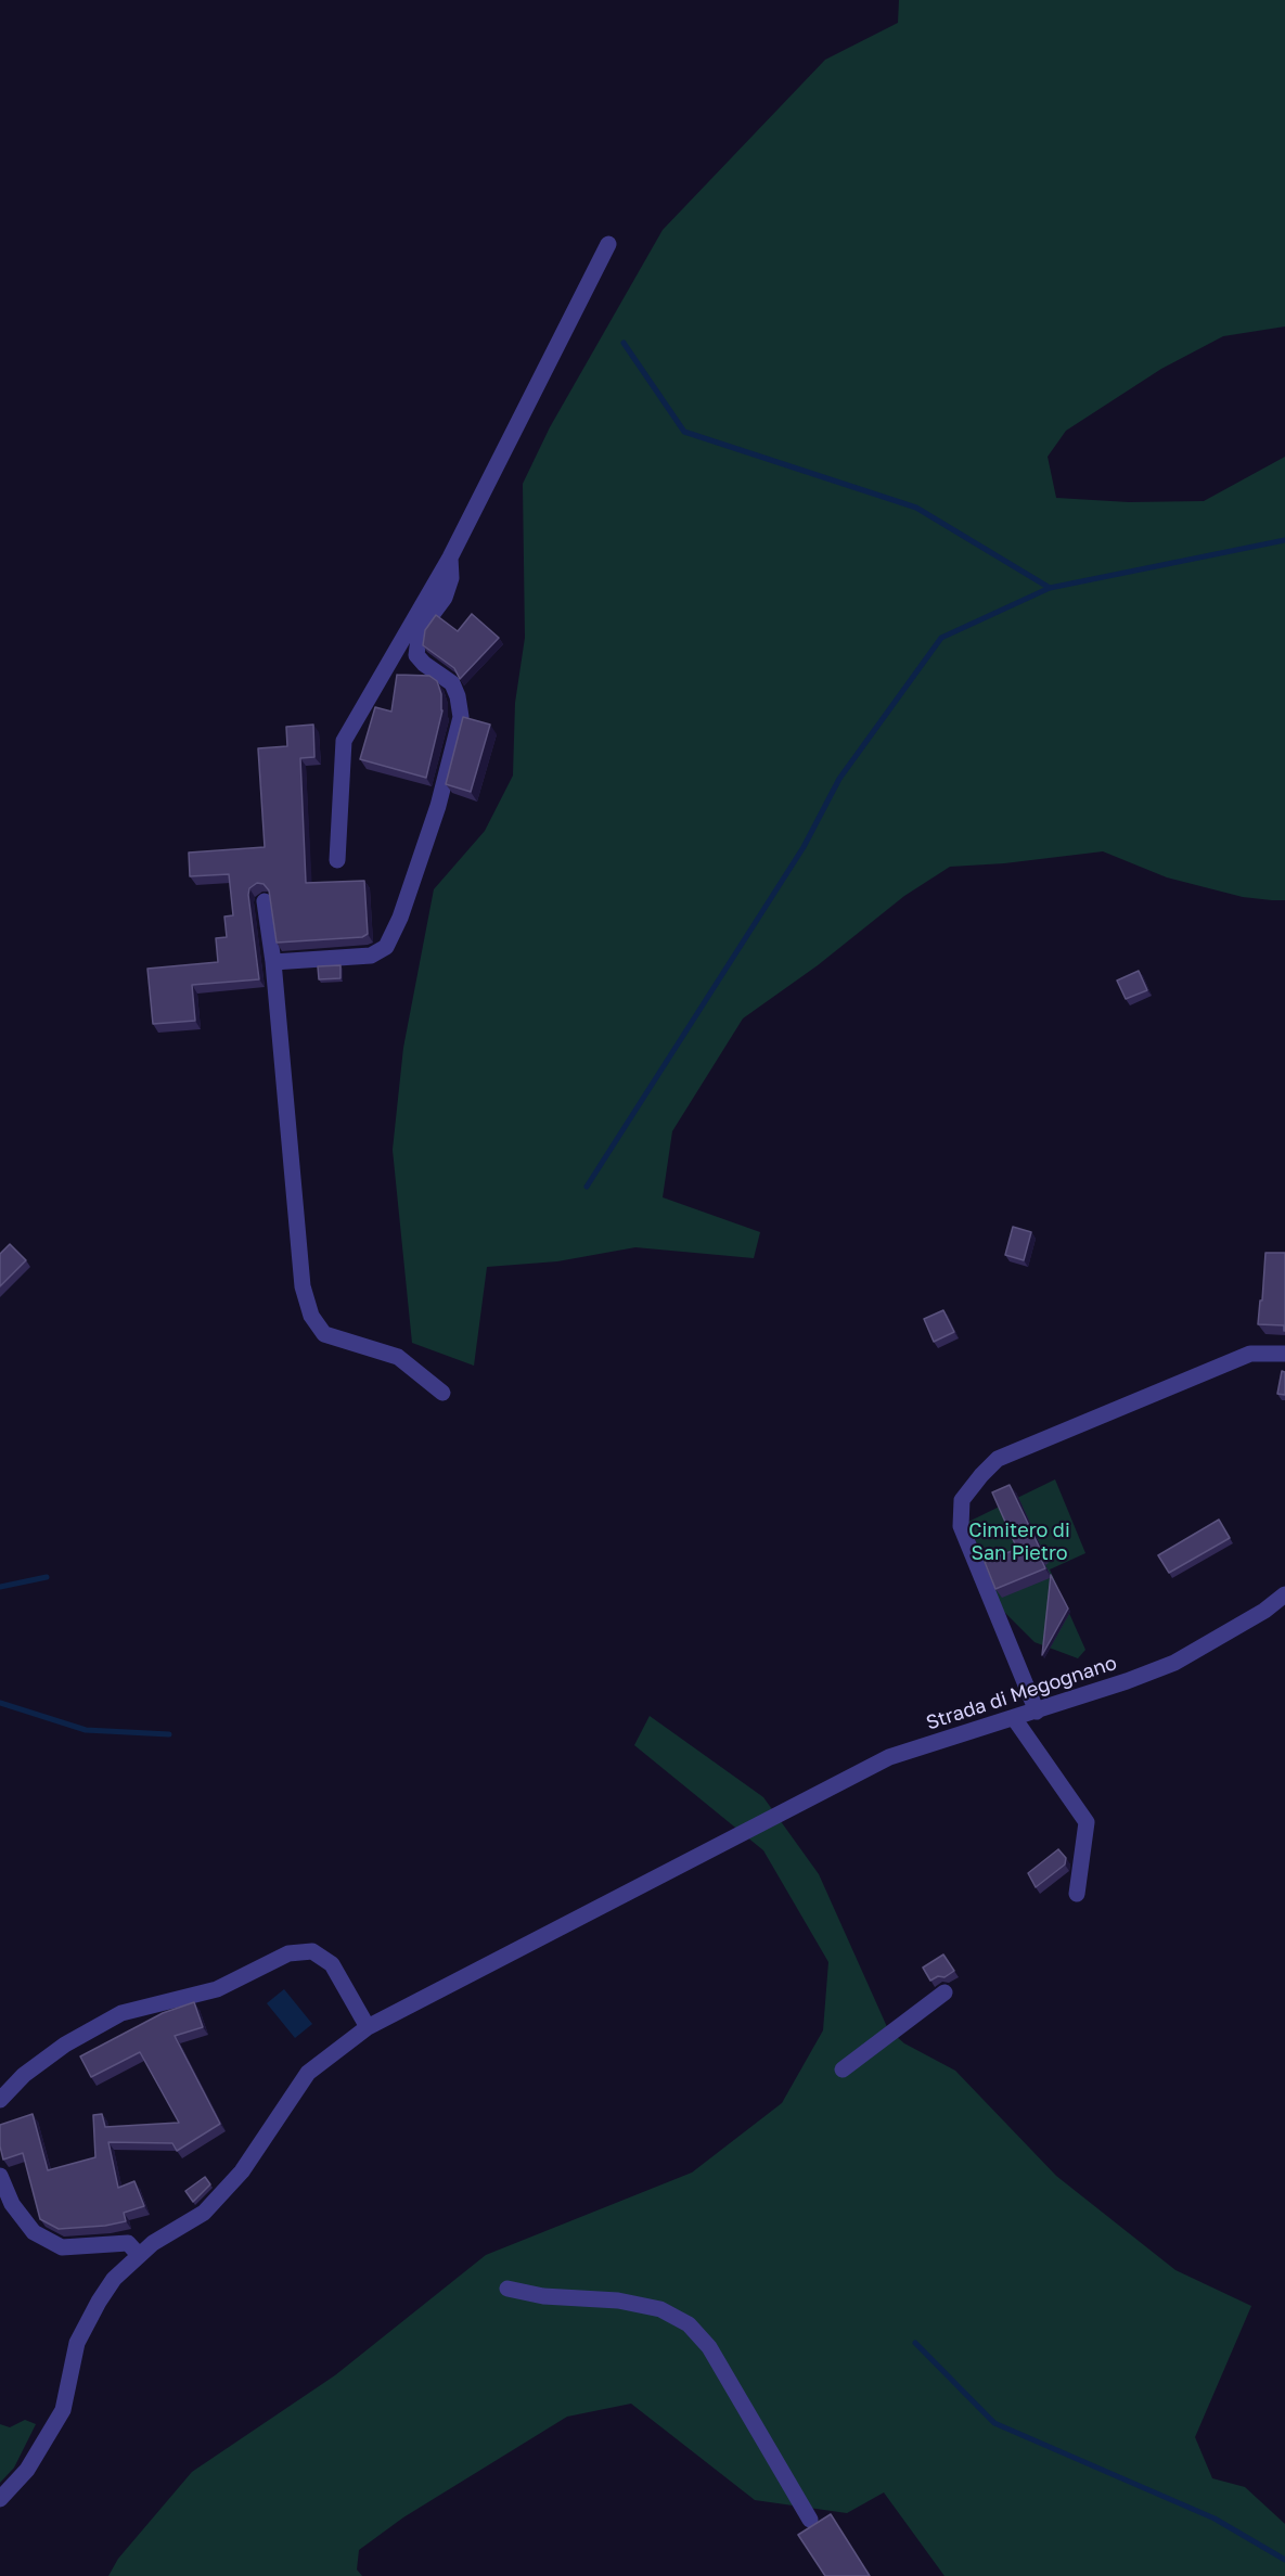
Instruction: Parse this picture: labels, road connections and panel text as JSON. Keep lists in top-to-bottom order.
{
  "streets": {
    "street": ["Strada di Megognano"]
  },
  "parks": ["Cimitero di San Pietro"]
}
